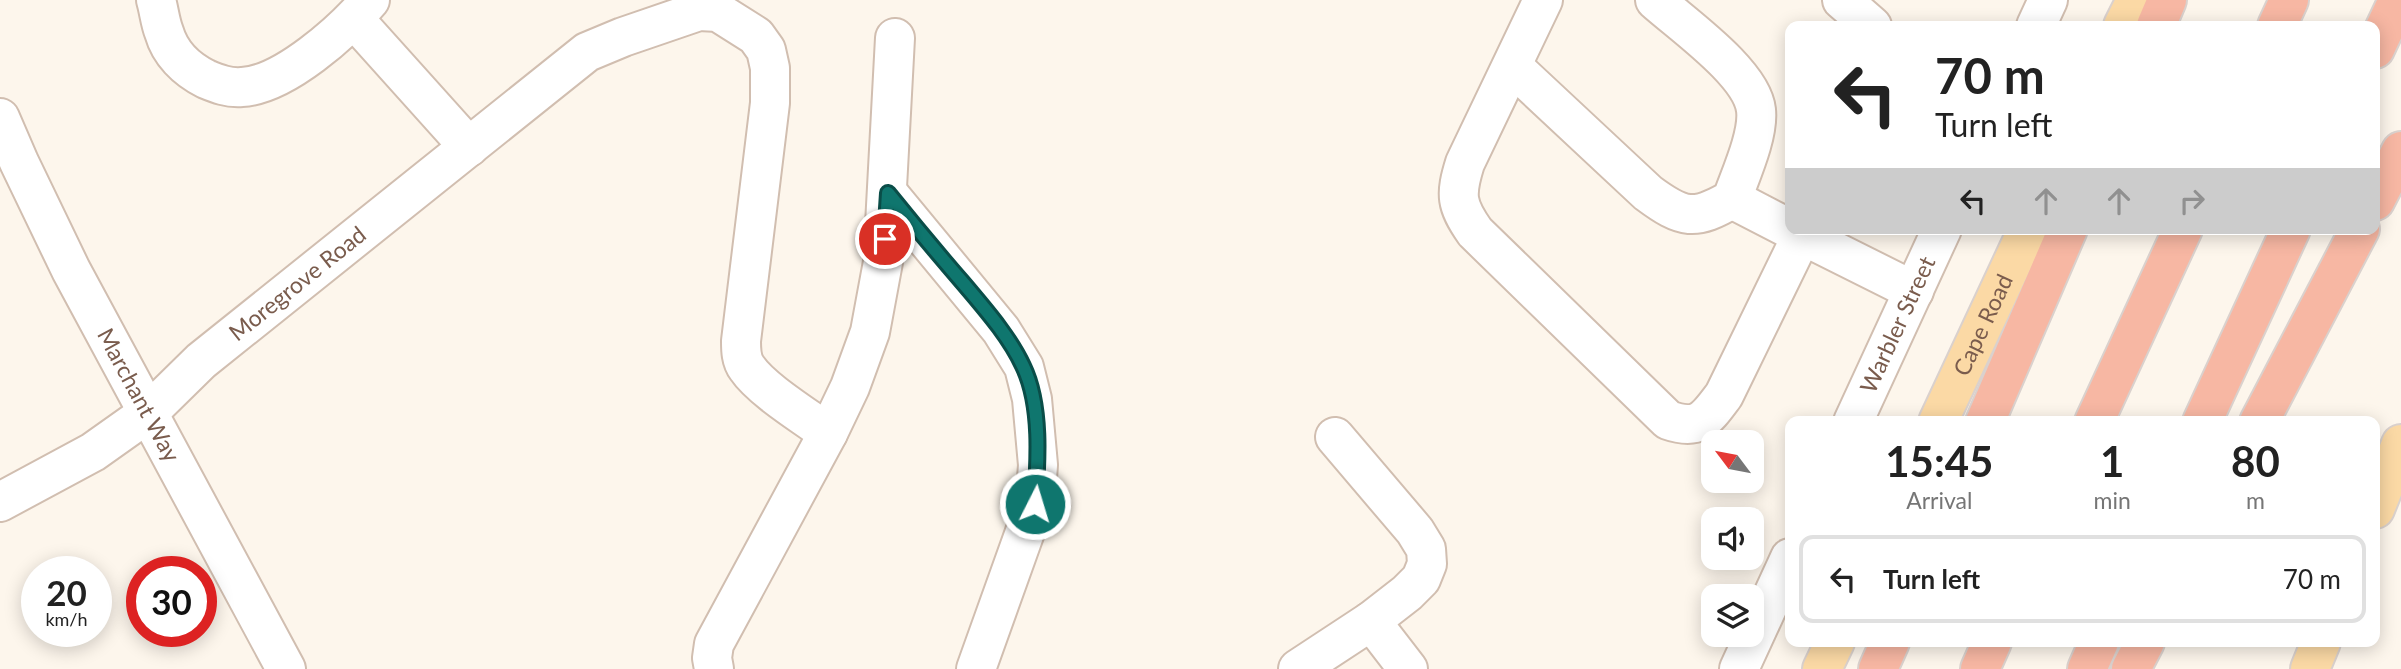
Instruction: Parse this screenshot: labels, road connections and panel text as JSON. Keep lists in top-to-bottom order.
{
  "streets": {
    "main road": ["Cape Road"],
    "street": ["Moregrove Road", "Warbler Street", "Marchant Way"]
  },
  "crossings": [
    ["Moregrove Road", "Marchant Way"]
  ],
  "north": "top left",
  "page": {
    "turn": ["70 m", "Turn left"],
    "eta": [
      "15:45",
      "Arrival",
      "1",
      "min",
      "80",
      "m"
    ],
    "list": [
      {
        "name": "Turn left",
        "value": "70 m"
      }
    ],
    "speed": "20 km/h",
    "limit": "30"
  }
}
